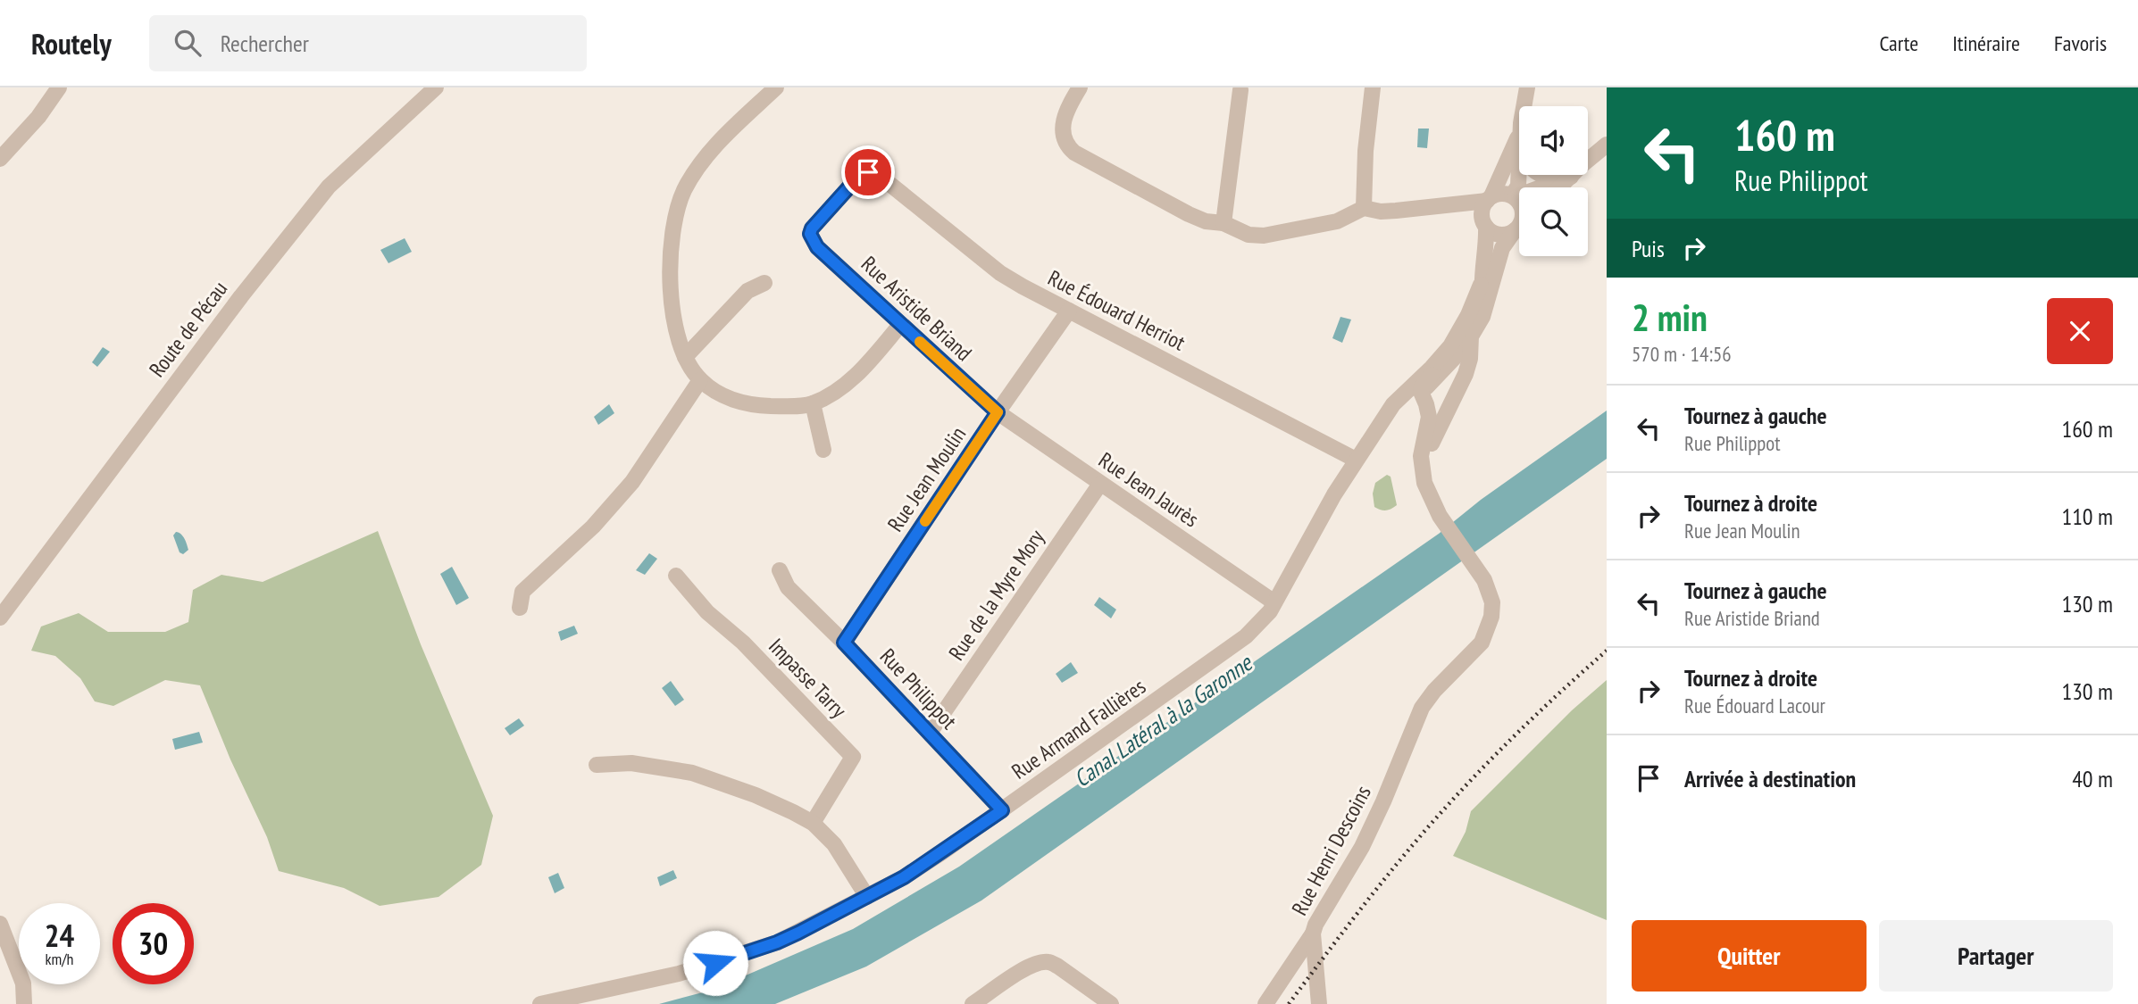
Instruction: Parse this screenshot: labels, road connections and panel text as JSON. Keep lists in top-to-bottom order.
{
  "streets": {
    "street": [
      "Rue Aristide Briand",
      "Rue Édouard Herriot",
      "Route de Pécau",
      "Rue Jean Moulin",
      "Rue Jean Jaurès",
      "Rue de la Myre Mory",
      "Impasse Tarry",
      "Rue Philippot",
      "Rue Armand Fallières",
      "Rue Henri Descoins"
    ]
  },
  "crossings": [
    ["Rue Aristide Briand", "Rue Édouard Herriot"],
    ["Rue Aristide Briand", "Rue Jean Moulin"],
    ["Rue Aristide Briand", "Rue Jean Jaurès"],
    ["Rue Édouard Herriot", "Rue Jean Moulin"],
    ["Rue Édouard Herriot", "Rue Armand Fallières"],
    ["Rue Jean Moulin", "Rue Jean Jaurès"],
    ["Rue Jean Moulin", "Rue Philippot"],
    ["Rue Jean Jaurès", "Rue de la Myre Mory"],
    ["Rue Jean Jaurès", "Rue Armand Fallières"],
    ["Rue de la Myre Mory", "Rue Philippot"],
    ["Rue Philippot", "Rue Armand Fallières"]
  ],
  "water": ["Canal Latéral à la Garonne"],
  "page": {
    "header": "Routely",
    "search": "Rechercher",
    "nav": ["Carte", "Itinéraire", "Favoris"],
    "turn": ["160 m", "Rue Philippot"],
    "then": "Puis",
    "heading": ["2 min", "570 m · 14:56"],
    "list": [
      {
        "name": "Tournez à gauche",
        "note": "Rue Philippot",
        "value": "160 m"
      },
      {
        "name": "Tournez à droite",
        "note": "Rue Jean Moulin",
        "value": "110 m"
      },
      {
        "name": "Tournez à gauche",
        "note": "Rue Aristide Briand",
        "value": "130 m"
      },
      {
        "name": "Tournez à droite",
        "note": "Rue Édouard Lacour",
        "value": "130 m"
      },
      {
        "name": "Arrivée à destination",
        "value": "40 m"
      }
    ],
    "speed": "24 km/h",
    "limit": "30",
    "buttons": ["Quitter", "Partager"]
  }
}
